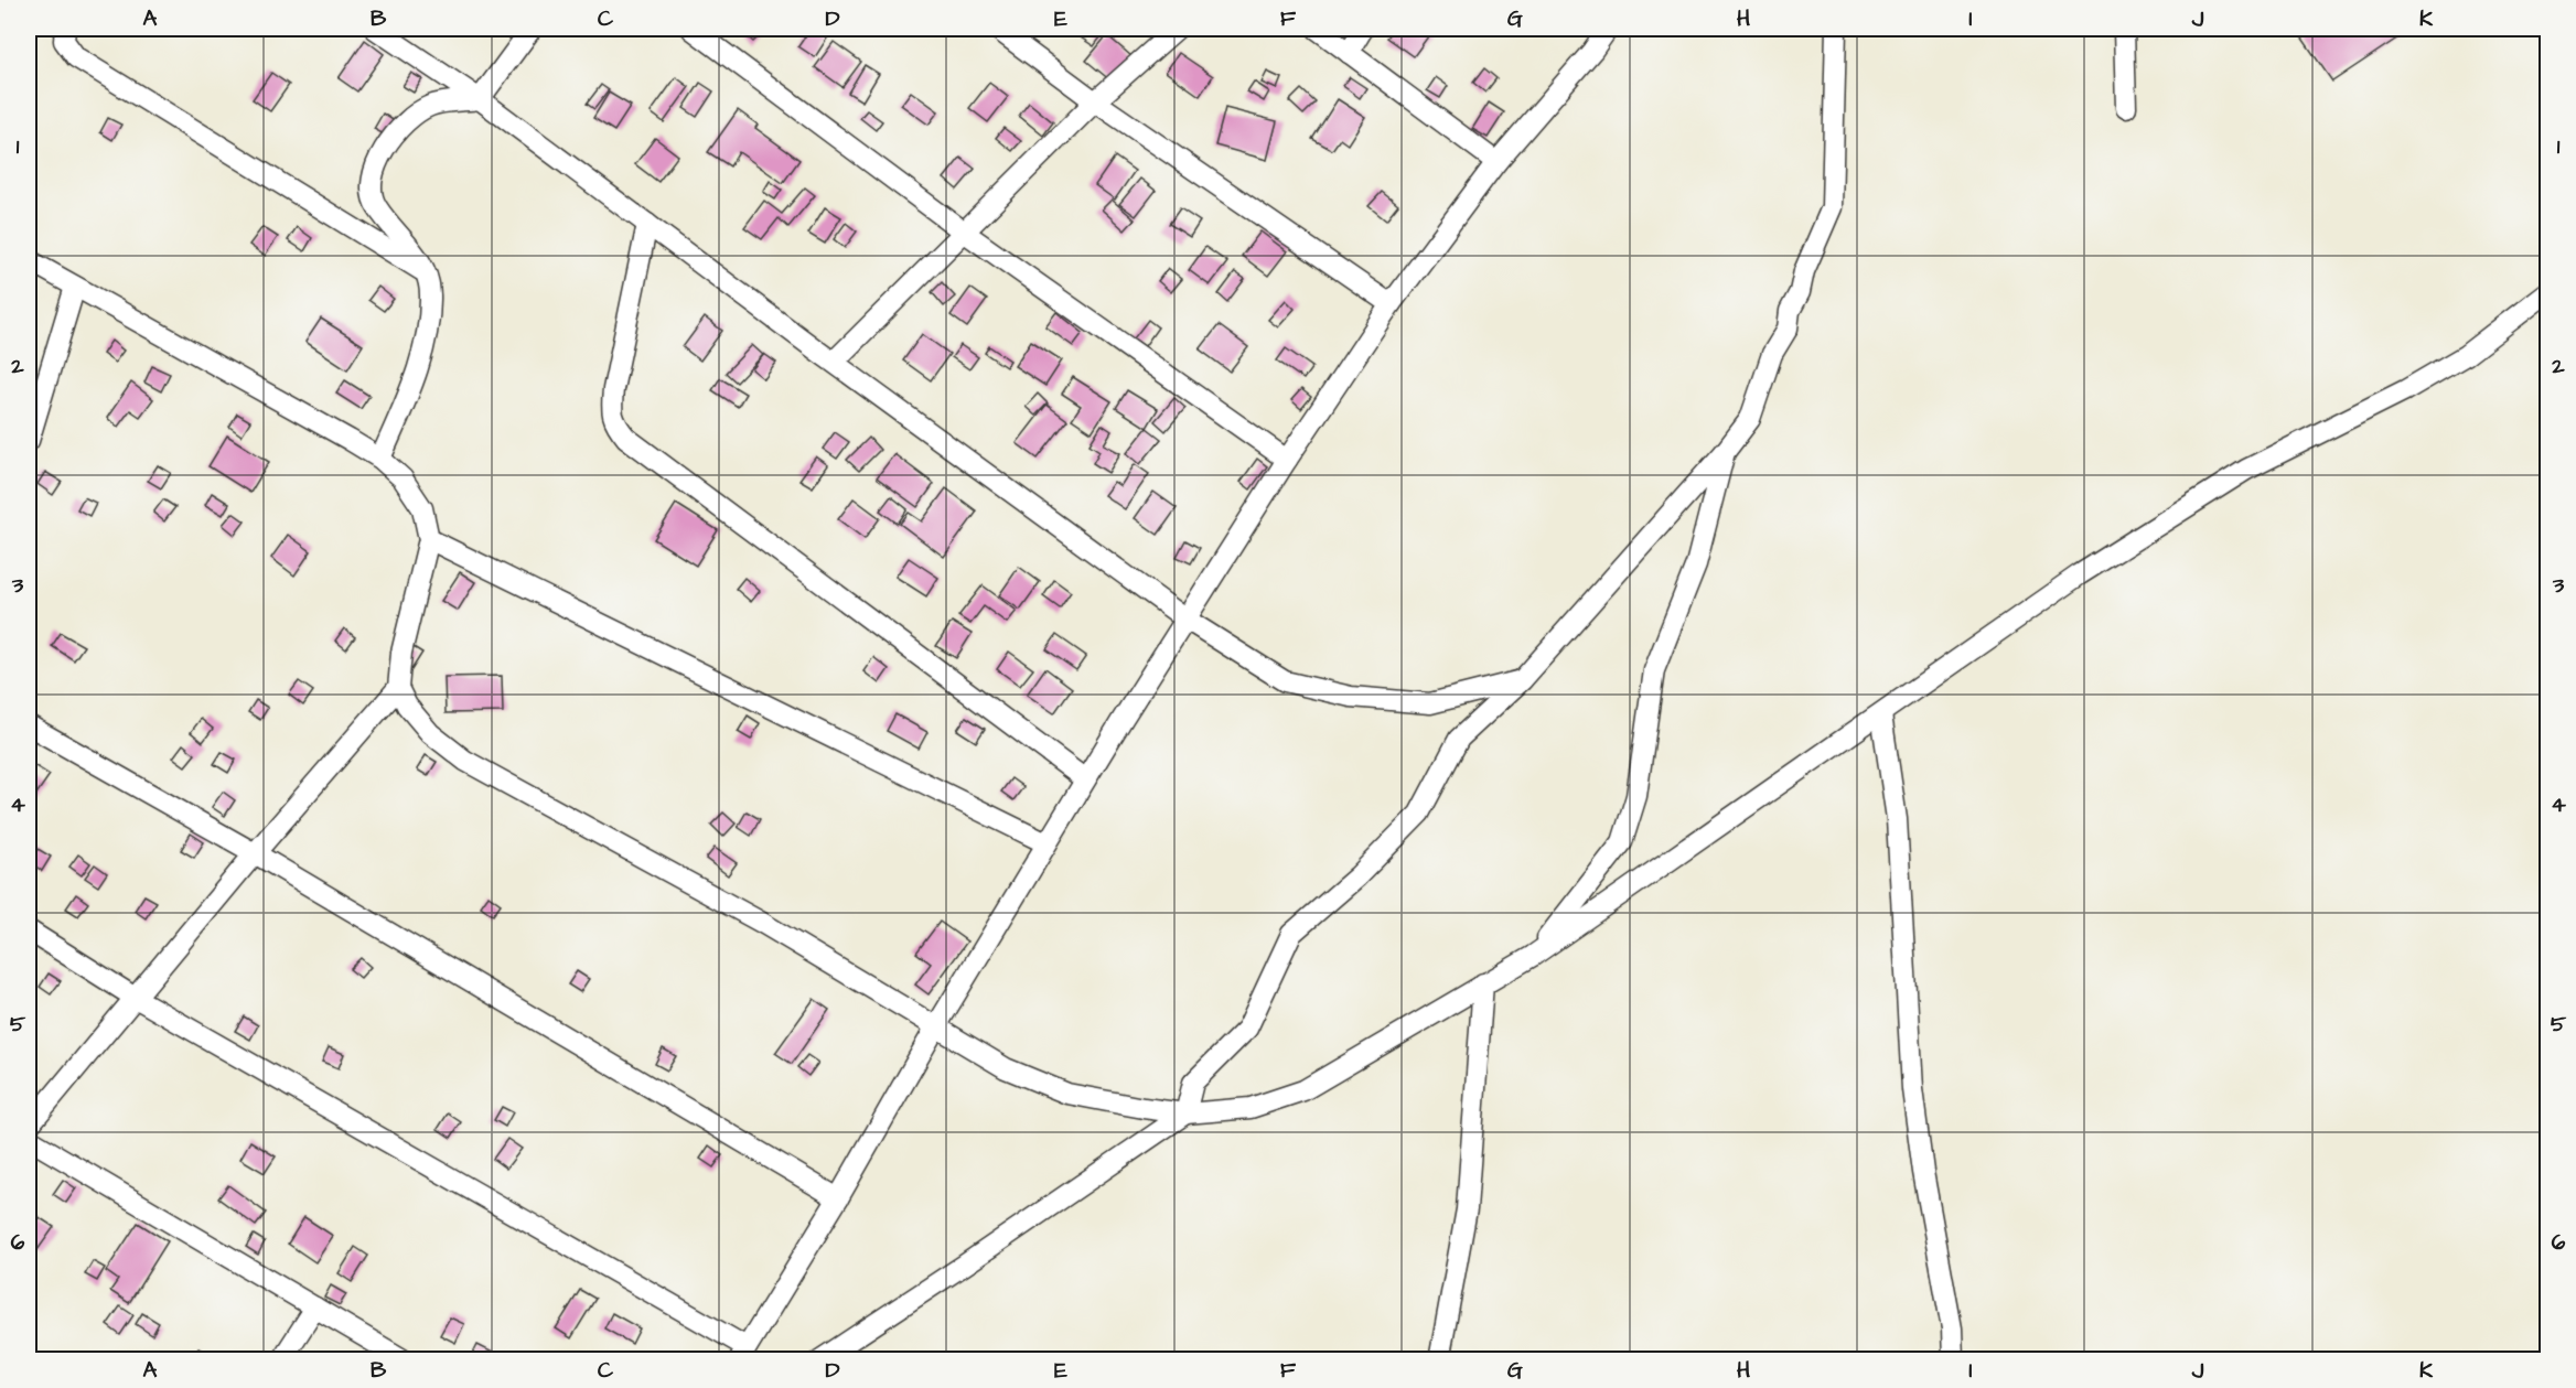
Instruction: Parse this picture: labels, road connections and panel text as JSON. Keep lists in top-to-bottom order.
{
  "grid": {
    "columns": [
      "A",
      "B",
      "C",
      "D",
      "E",
      "F",
      "G",
      "H",
      "I",
      "J",
      "K"
    ],
    "rows": [
      "1",
      "2",
      "3",
      "4",
      "5",
      "6"
    ]
  }
}
